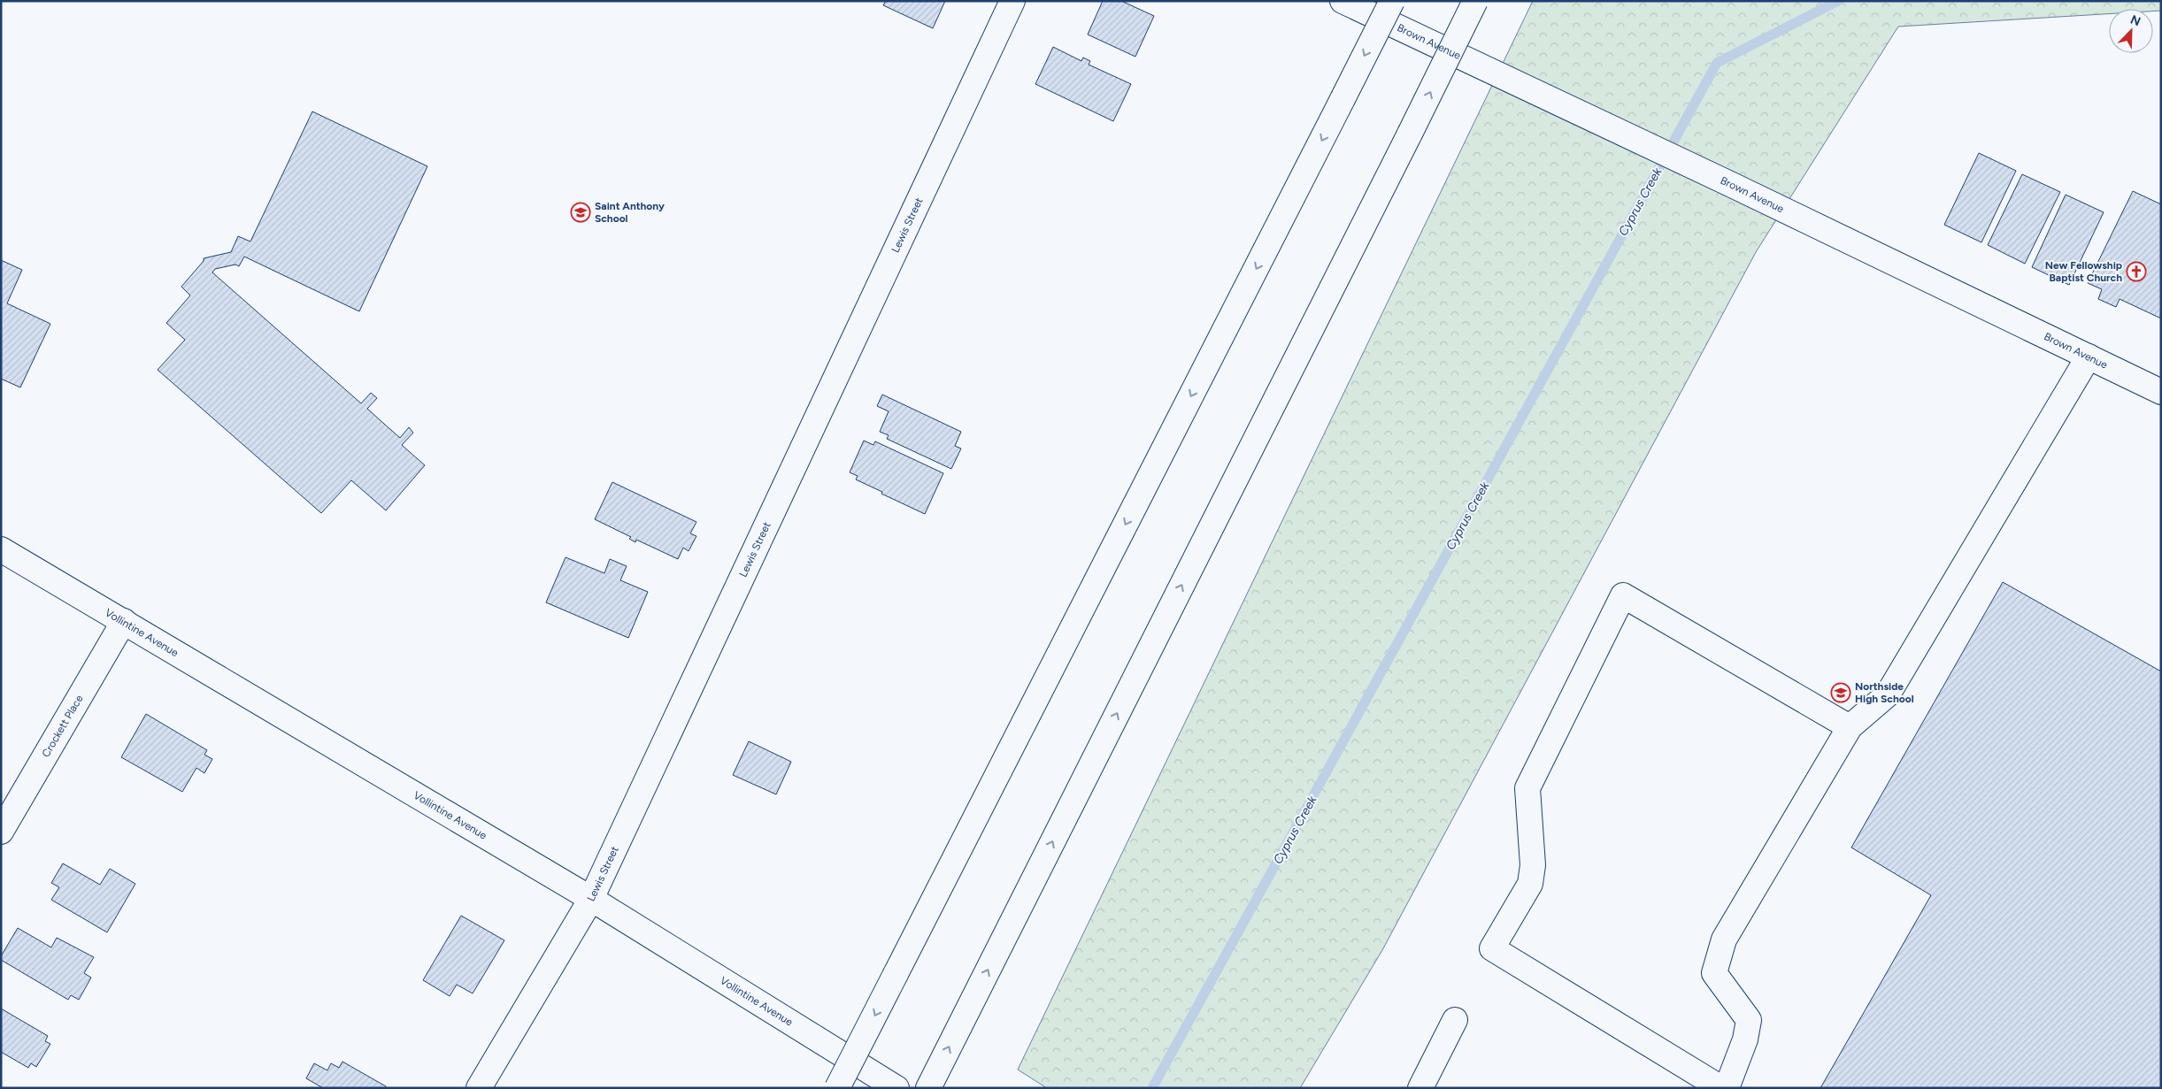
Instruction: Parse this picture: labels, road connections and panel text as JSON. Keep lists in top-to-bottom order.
{
  "streets": {
    "main road": [
      "Brown Avenue",
      "Lewis Street",
      "Vollintine Avenue",
      "Crockett Place"
    ]
  },
  "crossings": [
    ["Lewis Street", "Vollintine Avenue"],
    ["Vollintine Avenue", "Crockett Place"]
  ],
  "water": ["Cyprus Creek"],
  "places": {
    "school or university": ["Saint Anthony School", "Northside High School"],
    "church": ["New Fellowship Baptist Church"]
  },
  "north": "top right"
}
